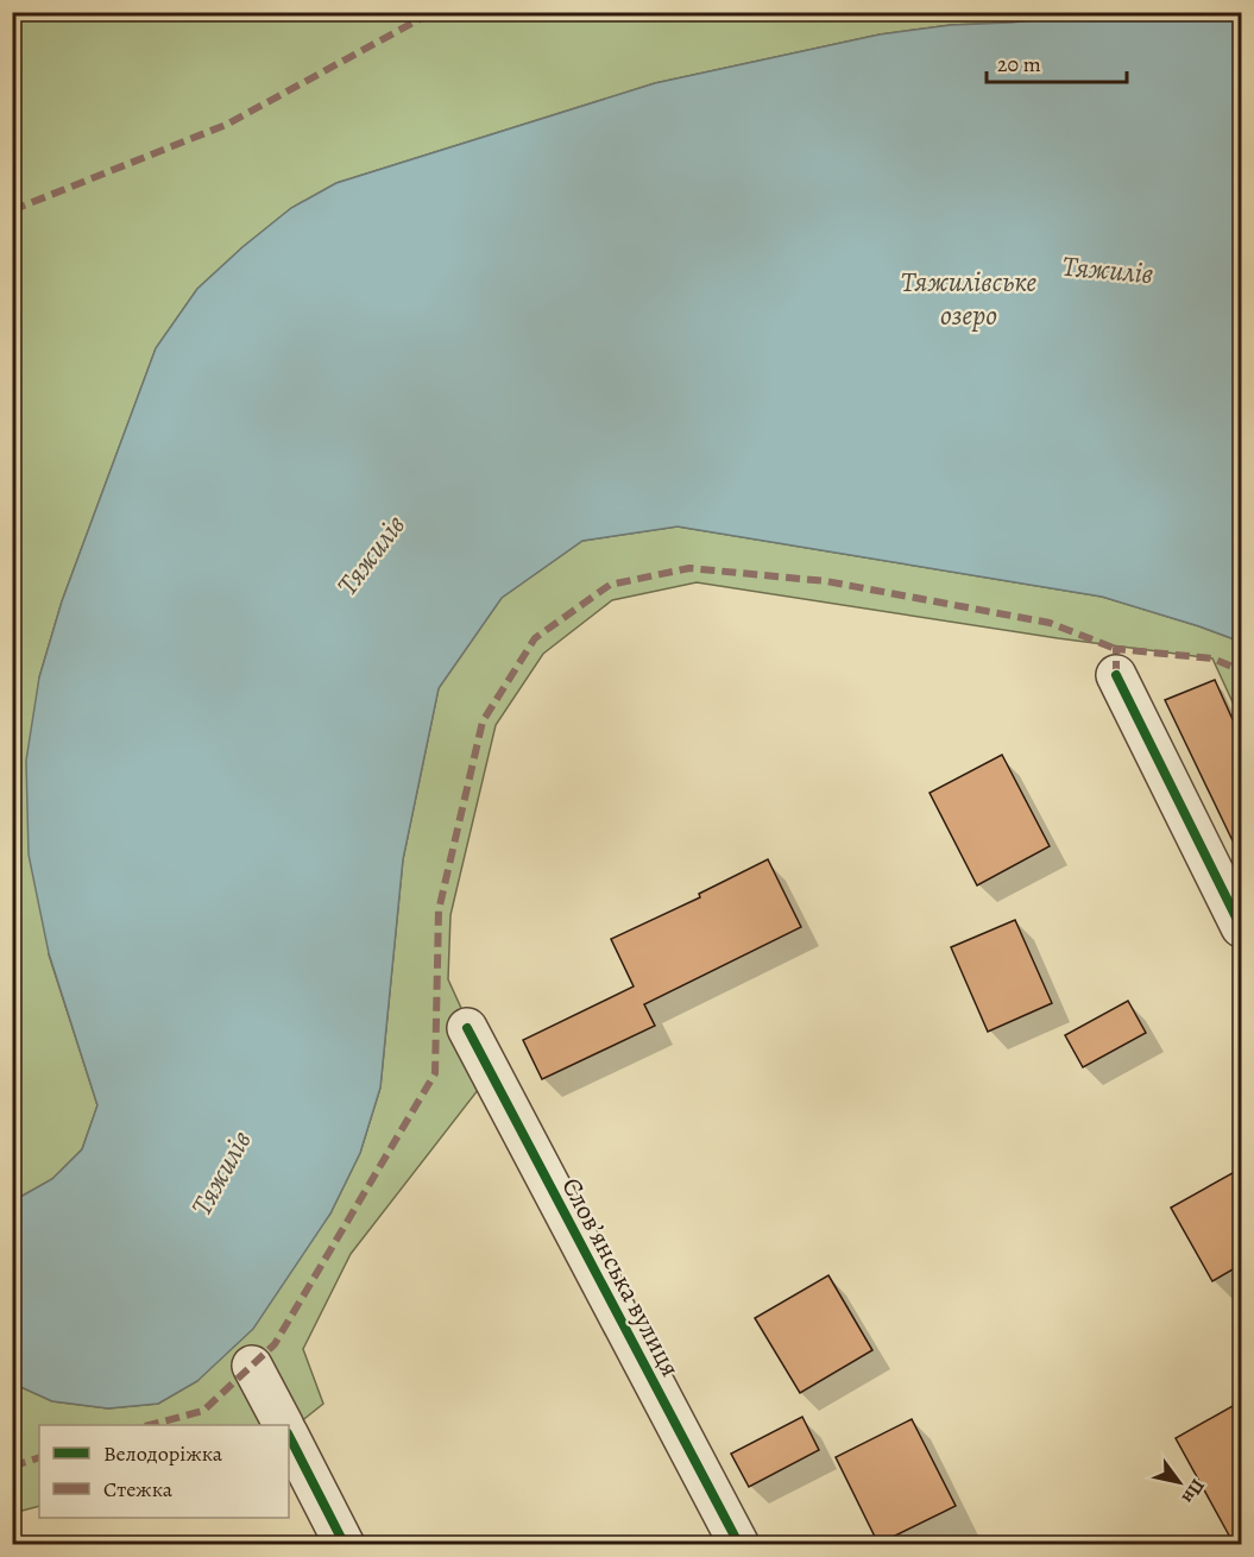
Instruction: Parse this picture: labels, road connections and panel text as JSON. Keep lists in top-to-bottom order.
{
  "streets": {
    "street": ["Словʼянська вулиця"]
  },
  "water": ["Тяжилів", "Тяжилівське озеро"],
  "legend": ["Велодоріжка", "Стежка"],
  "scale_bar": "20 m",
  "north": "bottom right"
}
